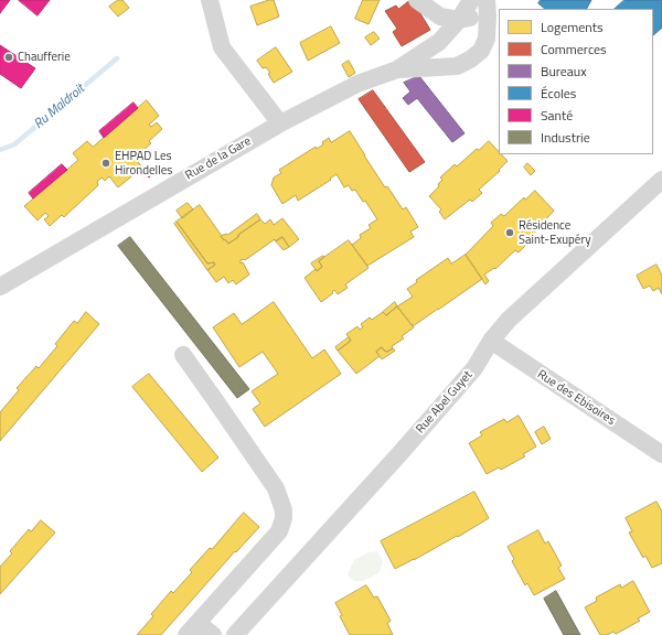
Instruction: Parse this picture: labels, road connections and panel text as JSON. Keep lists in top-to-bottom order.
{
  "streets": {
    "street": ["Rue de la Gare", "Rue des Ebisoires", "Rue Abel Guyet"]
  },
  "crossings": [
    ["Rue des Ebisoires", "Rue Abel Guyet"]
  ],
  "water": ["Ru Maldroit"],
  "places": ["Chaufferie", "EHPAD Les Hirondelles", "Résidence Saint-Exupéry"],
  "legend": [
    "Logements",
    "Commerces",
    "Bureaux",
    "Écoles",
    "Santé",
    "Industrie"
  ]
}
